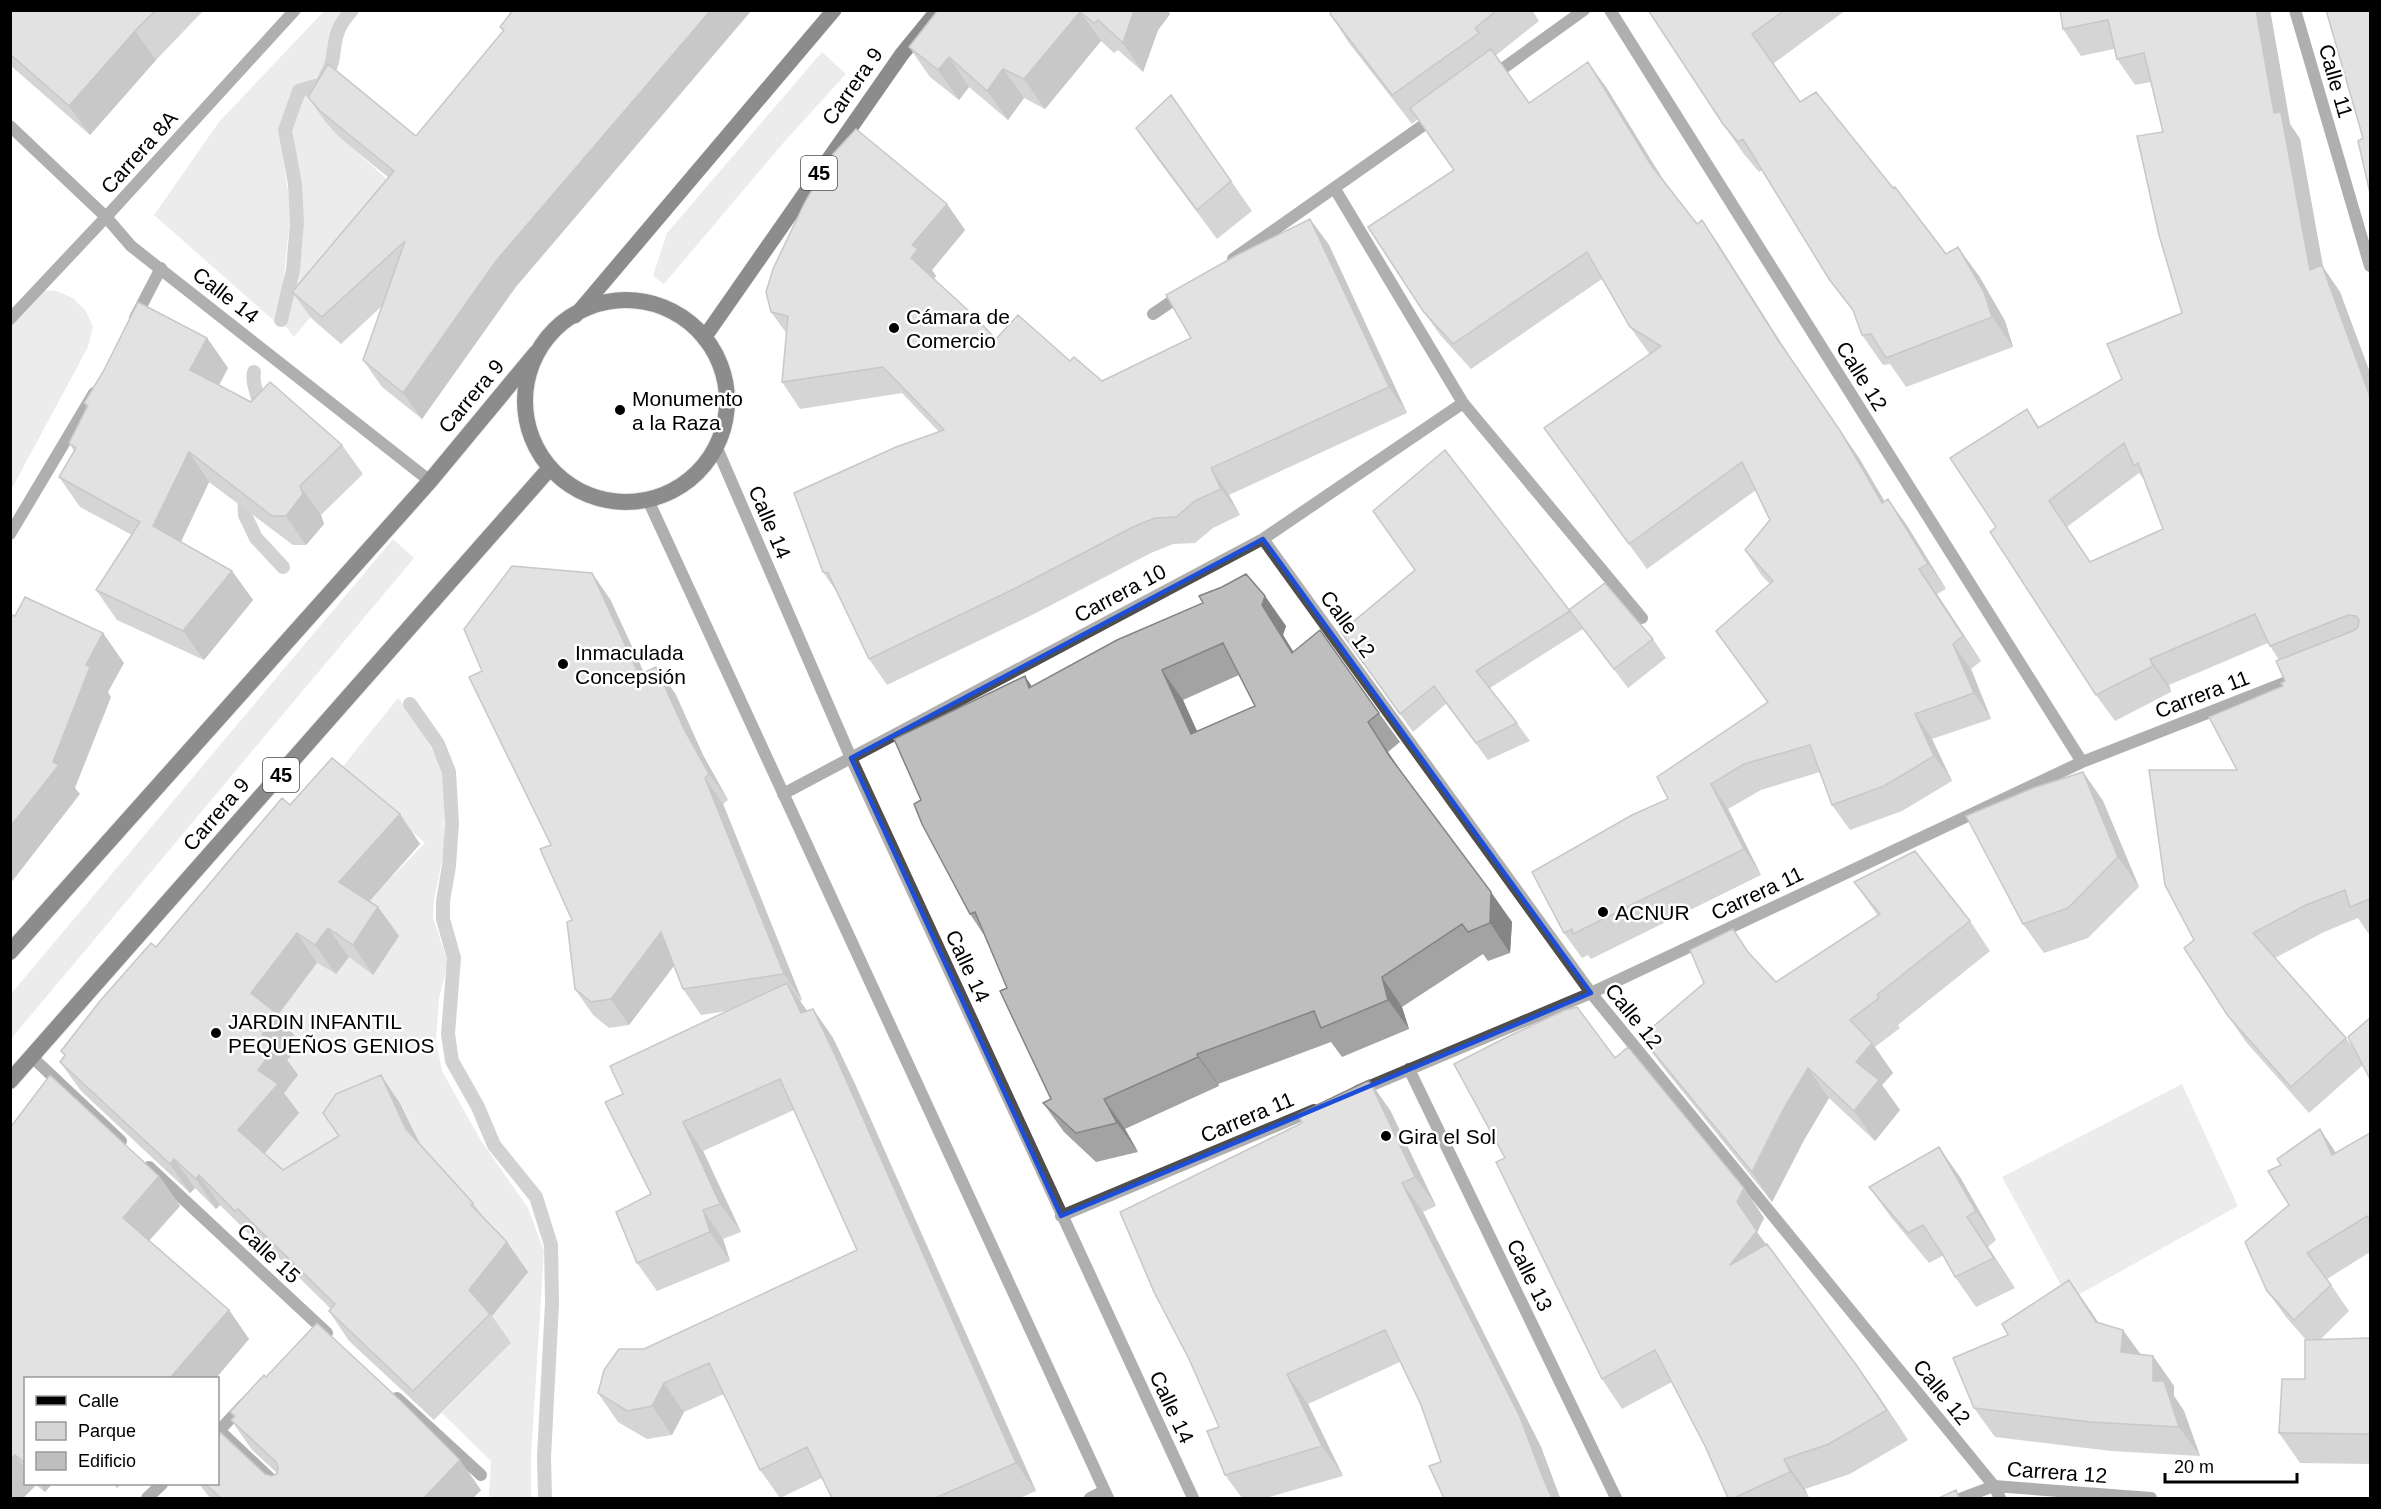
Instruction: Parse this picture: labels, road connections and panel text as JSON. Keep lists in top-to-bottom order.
{
  "streets": {
    "highway": ["Carrera 9", "45"],
    "street": [
      "Calle 11",
      "Carrera 8A",
      "Calle 14",
      "Calle 12",
      "Carrera 10",
      "Carrera 11",
      "Calle 15",
      "Calle 13",
      "Carrera 12"
    ]
  },
  "crossings": [
    ["Carrera 9", "Calle 14"],
    ["Carrera 9", "Calle 15"],
    ["Carrera 8A", "Calle 14"],
    ["Calle 14", "Carrera 10"],
    ["Calle 14", "Carrera 11"],
    ["Calle 12", "Carrera 10"],
    ["Calle 12", "Carrera 11"],
    ["Calle 12", "Carrera 12"],
    ["Carrera 11", "Calle 13"]
  ],
  "places": [
    "Cámara de Comercio",
    "Monumento a la Raza",
    "Inmaculada Concepsión",
    "ACNUR",
    "JARDIN INFANTIL PEQUEÑOS GENIOS",
    "Gira el Sol"
  ],
  "legend": ["Calle", "Parque", "Edificio"],
  "scale_bar": "20 m"
}
